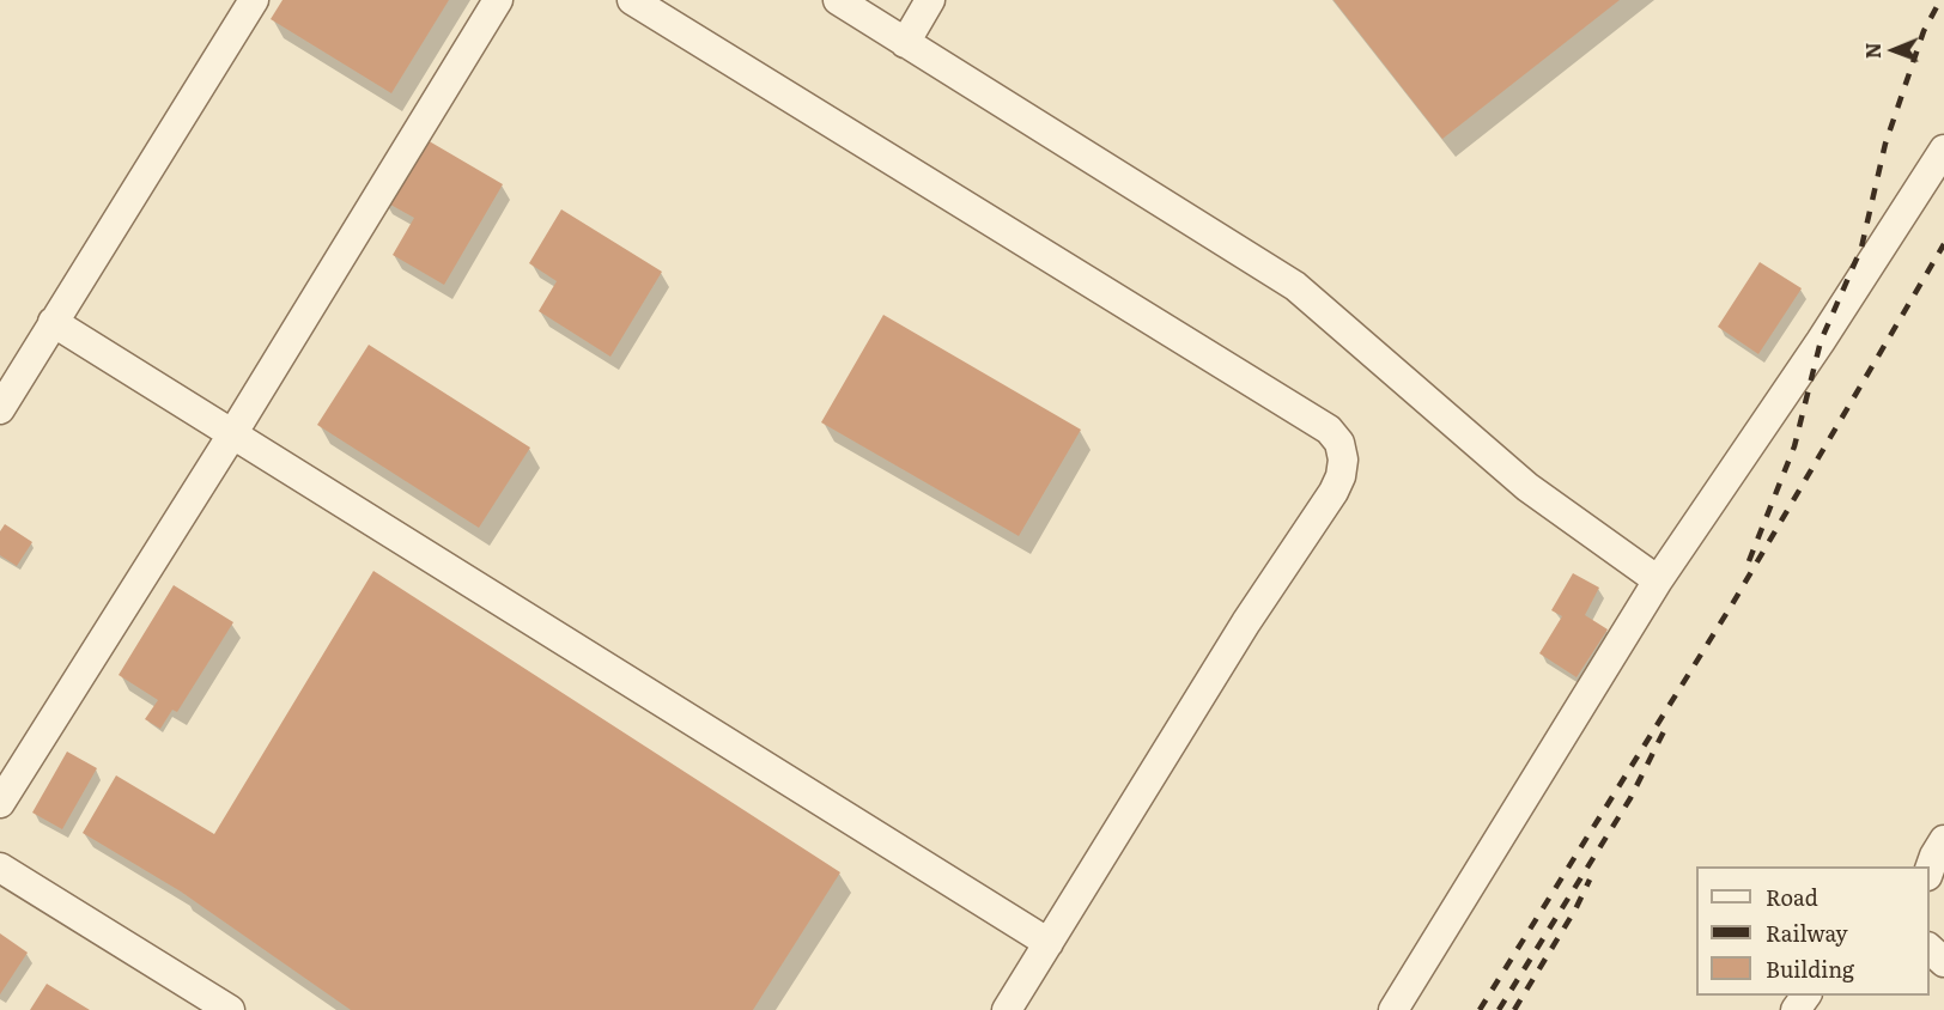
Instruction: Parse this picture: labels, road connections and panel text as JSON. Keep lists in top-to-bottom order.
{
  "legend": ["Road", "Railway", "Building"],
  "north": "left"
}
